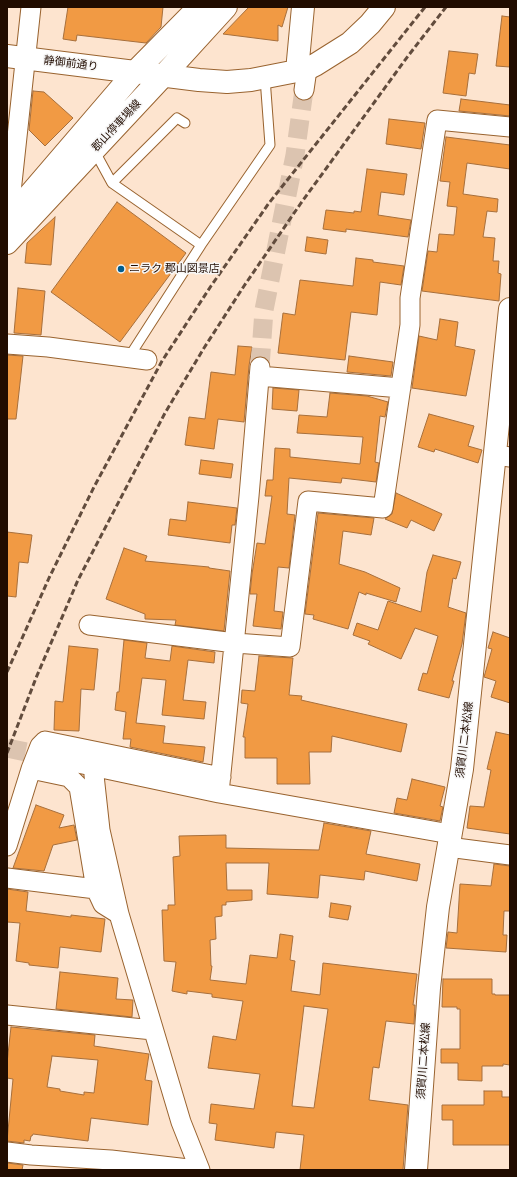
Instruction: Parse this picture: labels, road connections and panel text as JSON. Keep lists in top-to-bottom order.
{
  "streets": {
    "main road": ["静御前通り", "郡山停車場線", "須賀川二本松線"]
  },
  "crossings": [
    ["静御前通り", "郡山停車場線"]
  ],
  "places": ["ニラク 郡山図景店"]
}
